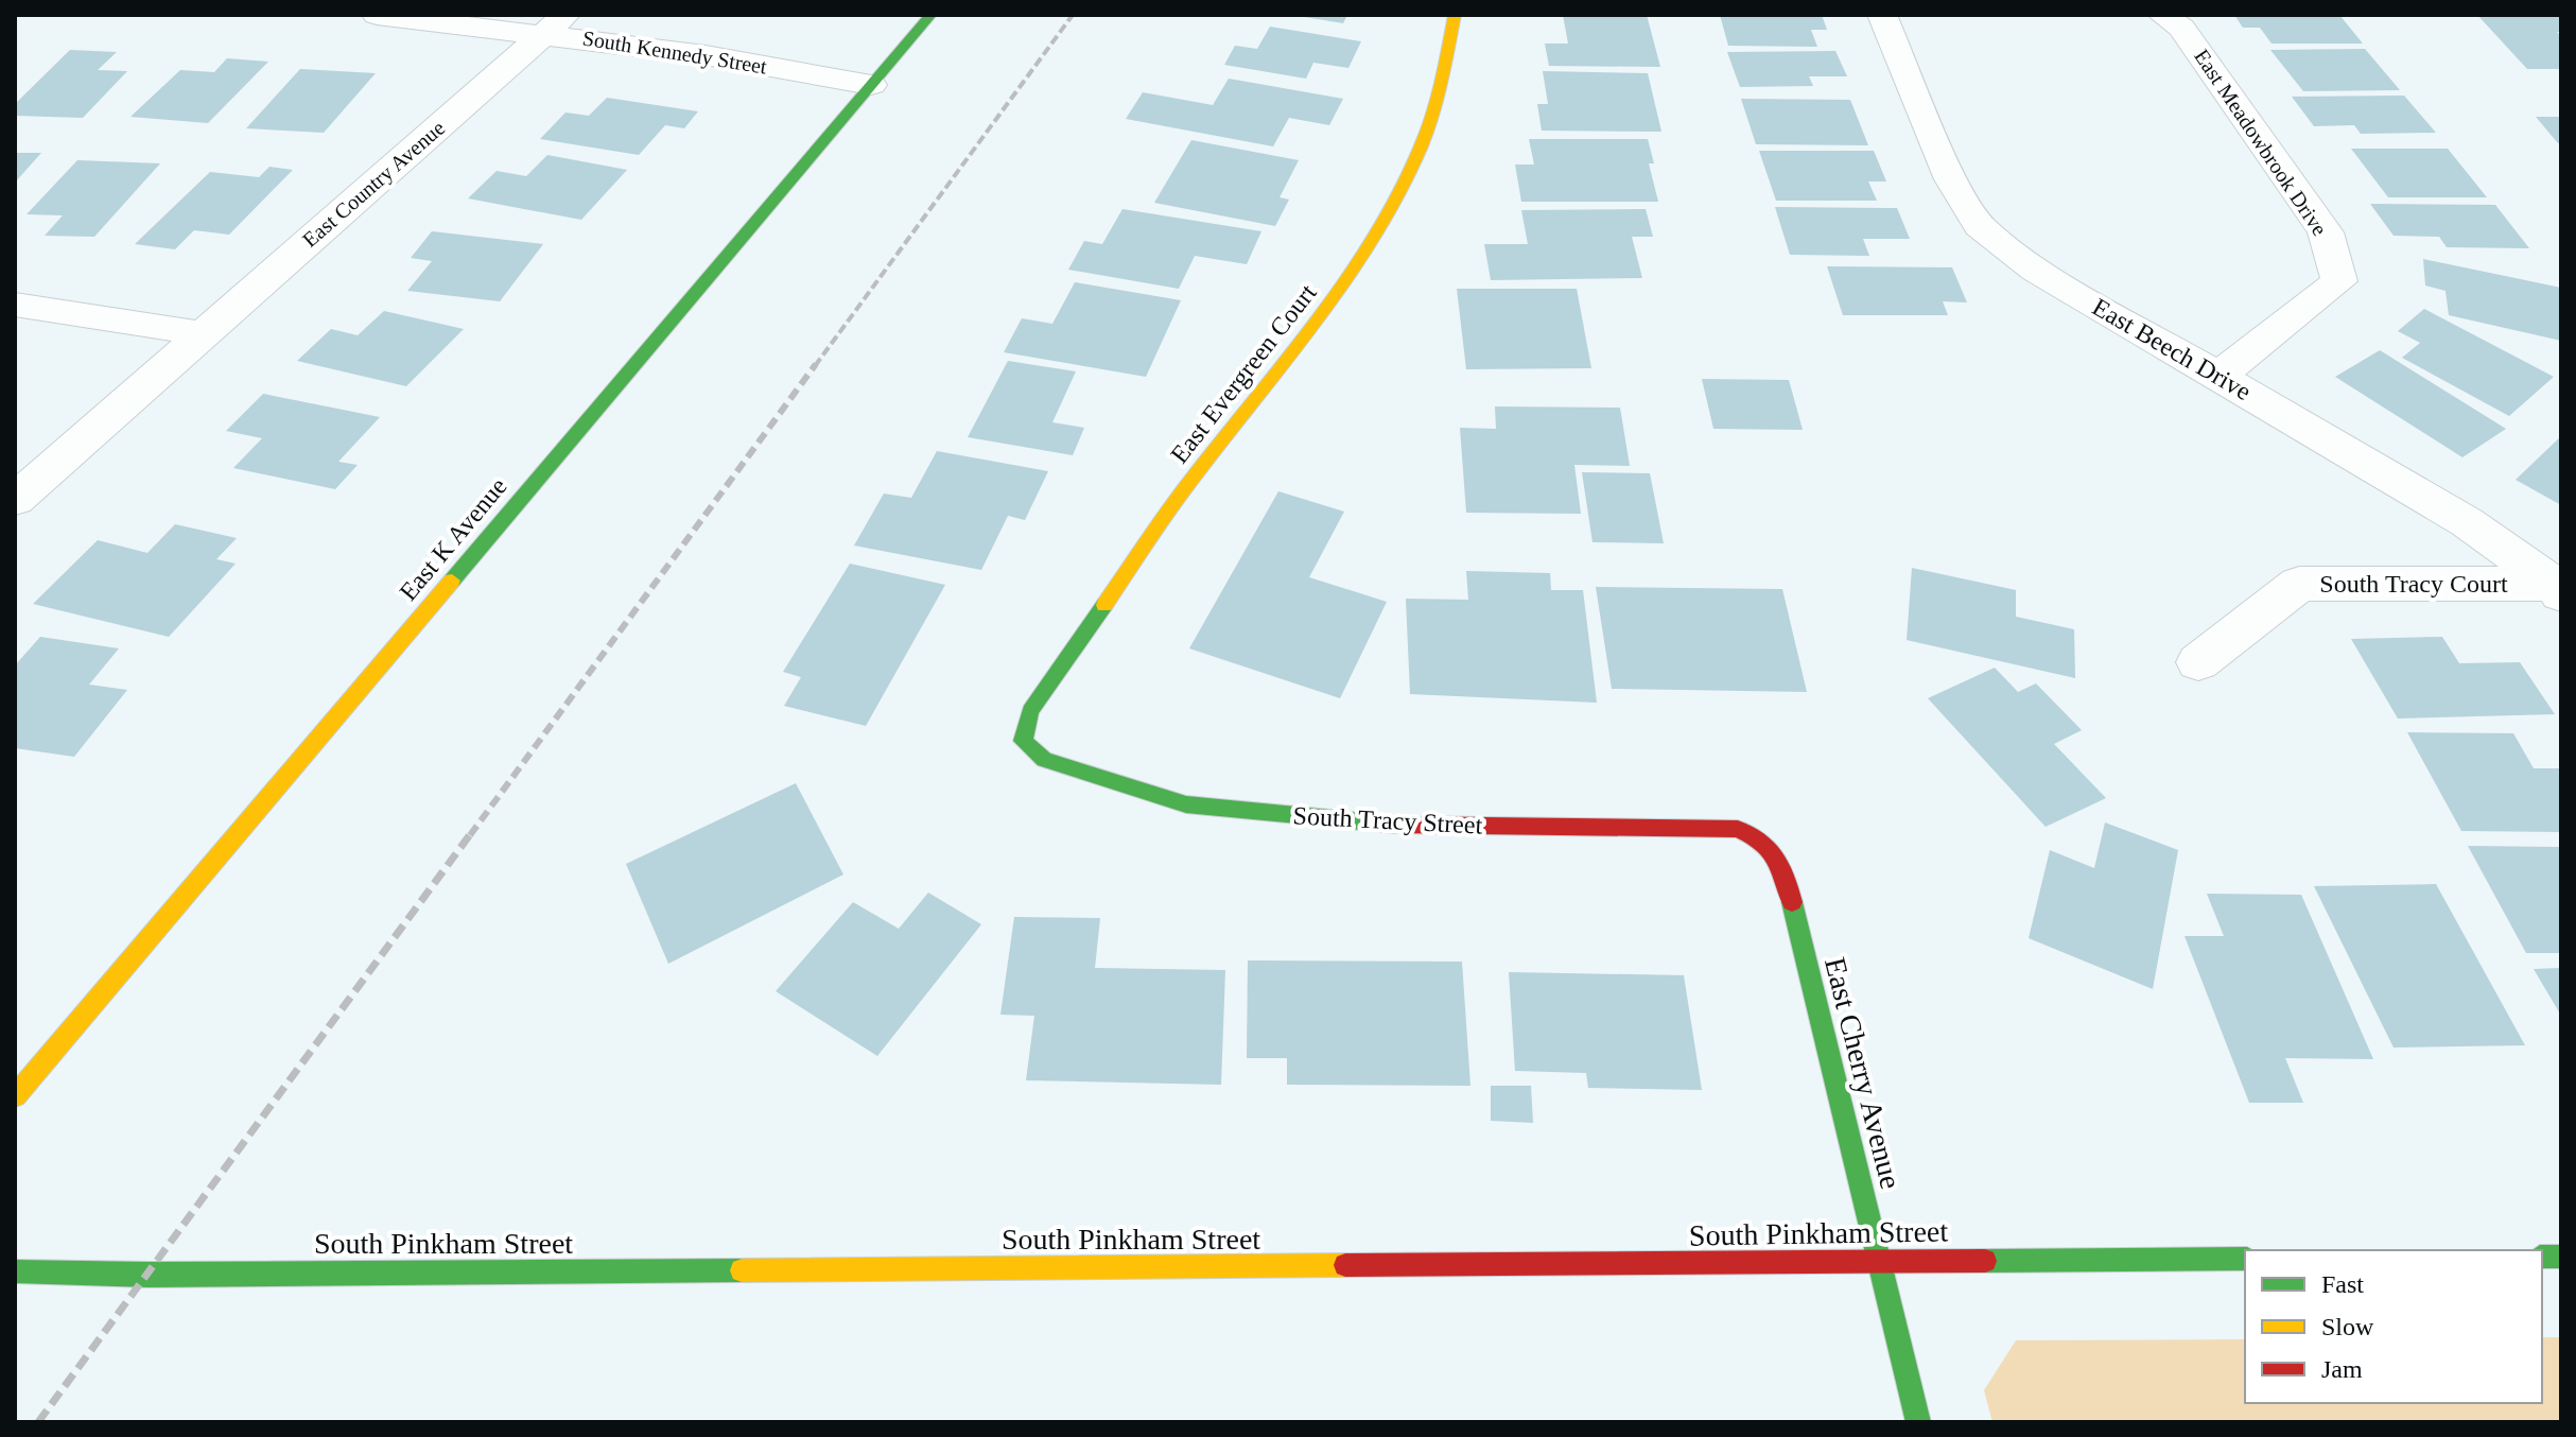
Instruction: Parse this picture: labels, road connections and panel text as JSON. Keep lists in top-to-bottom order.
{
  "streets": {
    "street": [
      "South Kennedy Street",
      "East Meadowbrook Drive",
      "East Country Avenue",
      "East Beech Drive",
      "East Evergreen Court",
      "East K Avenue",
      "South Tracy Court",
      "South Tracy Street",
      "East Cherry Avenue",
      "South Pinkham Street"
    ]
  },
  "crossings": [
    ["South Kennedy Street", "East Country Avenue"],
    ["South Kennedy Street", "East K Avenue"],
    ["East Meadowbrook Drive", "East Beech Drive"],
    ["East Beech Drive", "South Tracy Court"],
    ["East Evergreen Court", "South Tracy Street"],
    ["South Tracy Street", "East Cherry Avenue"],
    ["East Cherry Avenue", "South Pinkham Street"]
  ],
  "legend": ["Fast", "Slow", "Jam"]
}
